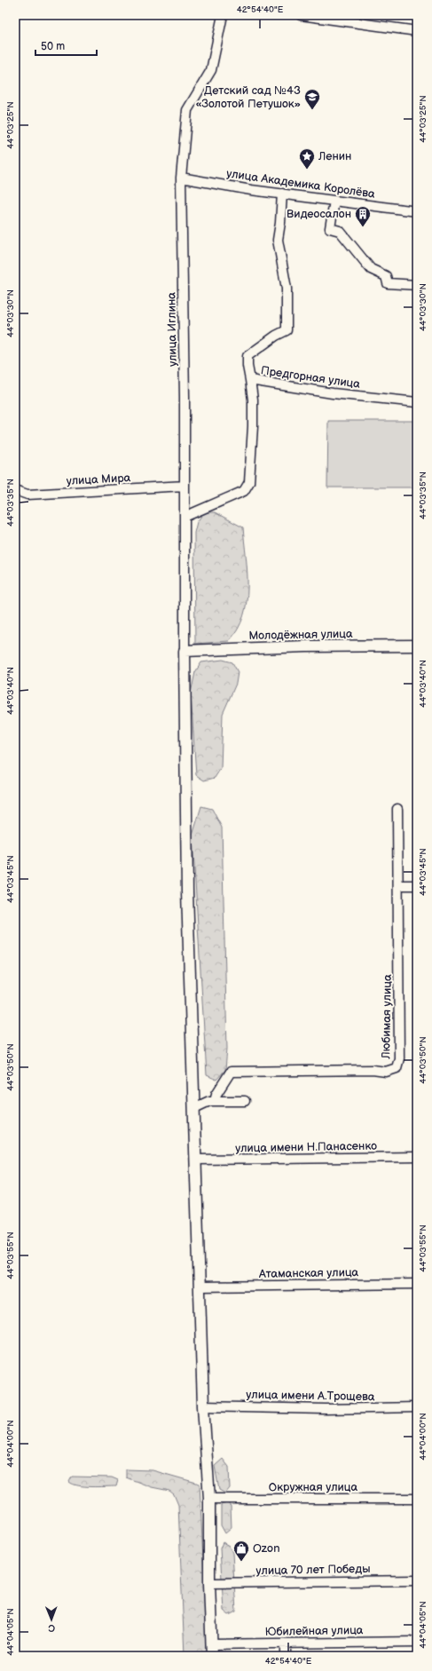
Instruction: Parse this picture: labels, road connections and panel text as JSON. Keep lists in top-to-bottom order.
{
  "streets": {
    "street": [
      "улица Академика Королёва",
      "улица Иглина",
      "Предгорная улица",
      "улица Мира",
      "Молодёжная улица",
      "Любимая улица",
      "улица имени Н.Панасенко",
      "Атаманская улица",
      "улица имени А.Трощева",
      "Окружная улица",
      "улица 70 лет Победы",
      "Юбилейная улица"
    ]
  },
  "crossings": [
    ["улица Академика Королёва", "улица Иглина"],
    ["улица Иглина", "Предгорная улица"],
    ["улица Иглина", "улица Мира"],
    ["улица Иглина", "Молодёжная улица"]
  ],
  "places": {
    "school or university": ["Детский сад №43 «Золотой Петушок»"],
    "place": ["Ленин"],
    "building": ["Видеосалон"],
    "shop": ["Ozon"]
  },
  "scale_bar": "50 m",
  "north": "bottom",
  "coordinates": [
    "42°54'40\"E",
    "44°03'25\"N",
    "44°03'30\"N",
    "44°03'35\"N",
    "44°03'40\"N",
    "44°03'45\"N",
    "44°03'50\"N",
    "44°03'55\"N",
    "44°04'00\"N",
    "44°04'05\"N"
  ]
}
